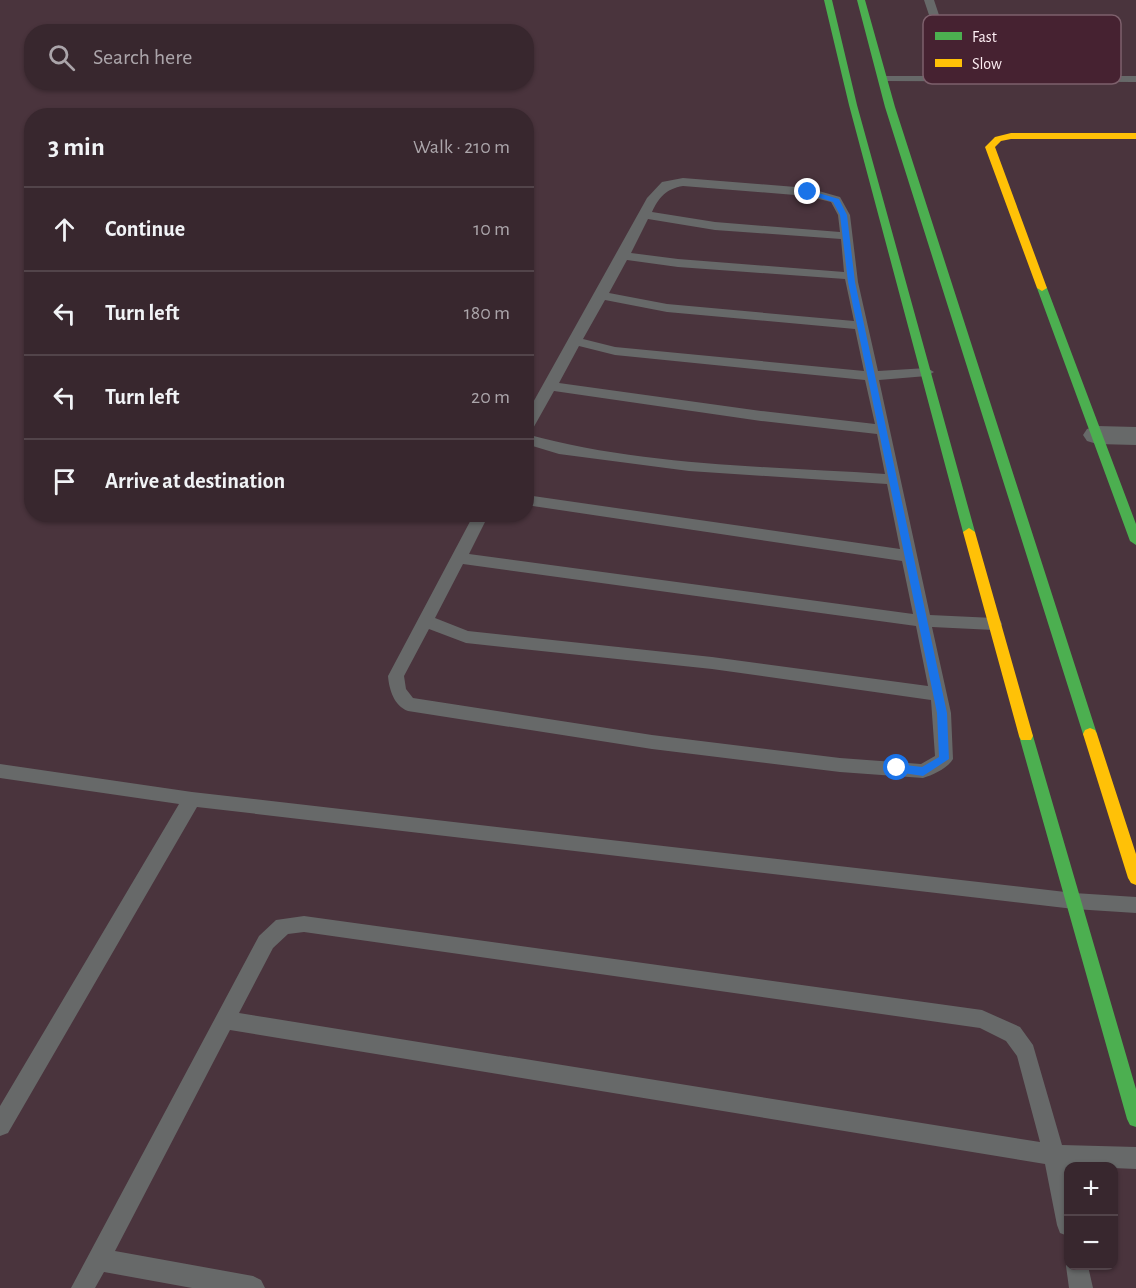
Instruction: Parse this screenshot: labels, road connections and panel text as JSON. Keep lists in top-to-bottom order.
{
  "legend": ["Fast", "Slow"],
  "page": {
    "search": "Search here",
    "heading": ["3 min", "Walk · 210 m"],
    "list": [
      ["Continue", "10 m"],
      ["Turn left", "180 m"],
      ["Turn left", "20 m"],
      "Arrive at destination"
    ],
    "map_buttons": ["+", "−"]
  }
}
